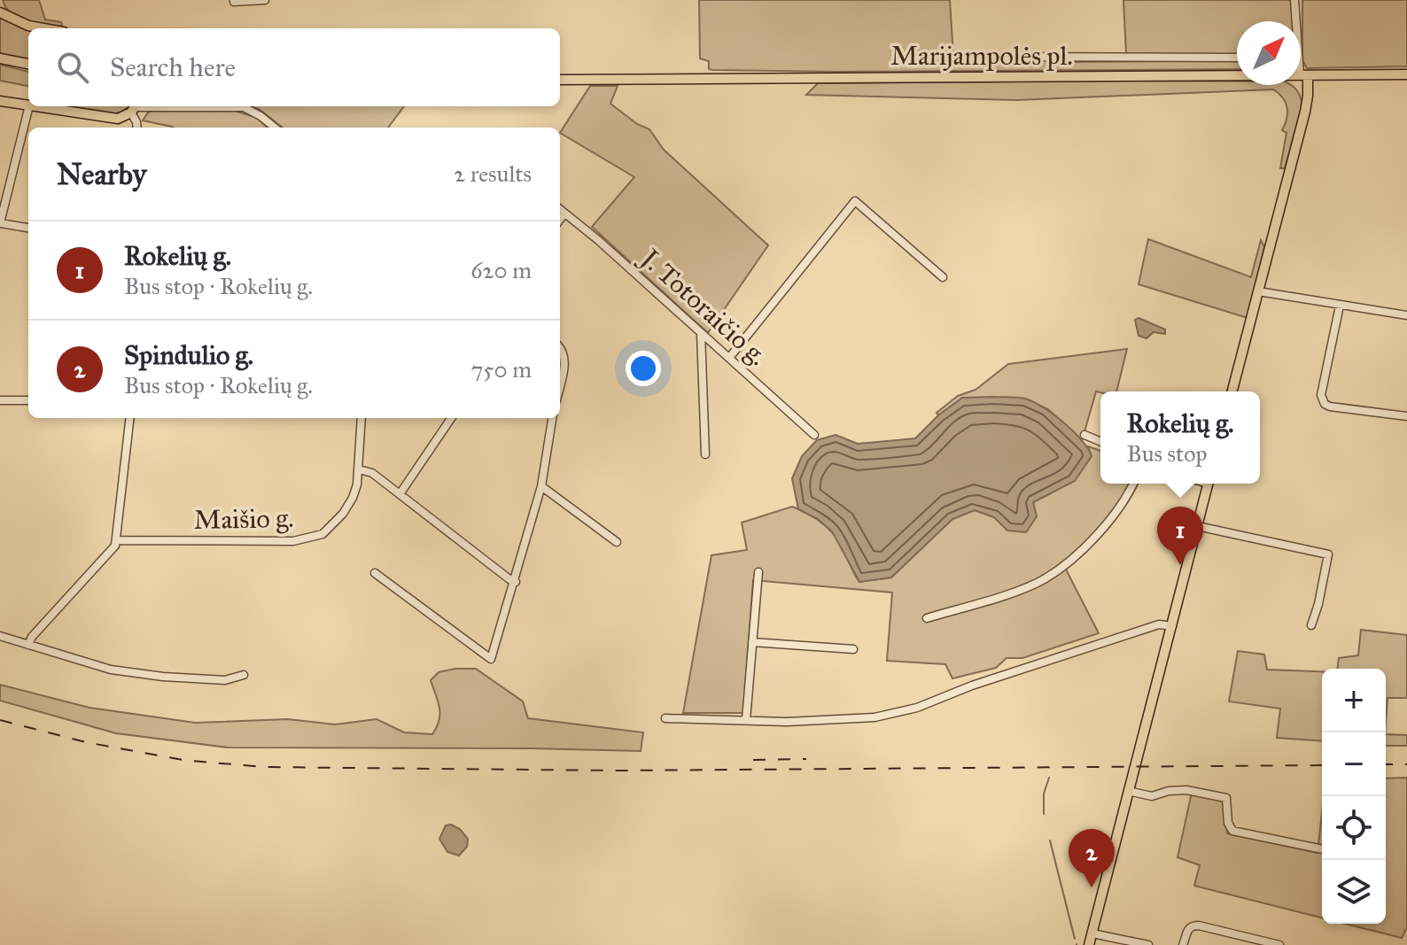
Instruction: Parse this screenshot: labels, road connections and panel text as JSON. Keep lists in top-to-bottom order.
{
  "streets": {
    "main road": ["Marijampolės pl."],
    "street": ["J. Totoraičio g.", "Maišio g."]
  },
  "north": "top right",
  "page": {
    "search": "Search here",
    "heading": ["Nearby", "2 results"],
    "list": [
      {
        "mark": "1",
        "name": "Rokelių g.",
        "note": "Bus stop · Rokelių g.",
        "value": "620 m"
      },
      {
        "mark": "2",
        "name": "Spindulio g.",
        "note": "Bus stop · Rokelių g.",
        "value": "750 m"
      }
    ],
    "popup": ["Rokelių g.", "Bus stop"],
    "pins": ["1", "2"],
    "map_buttons": ["+", "−"]
  }
}
